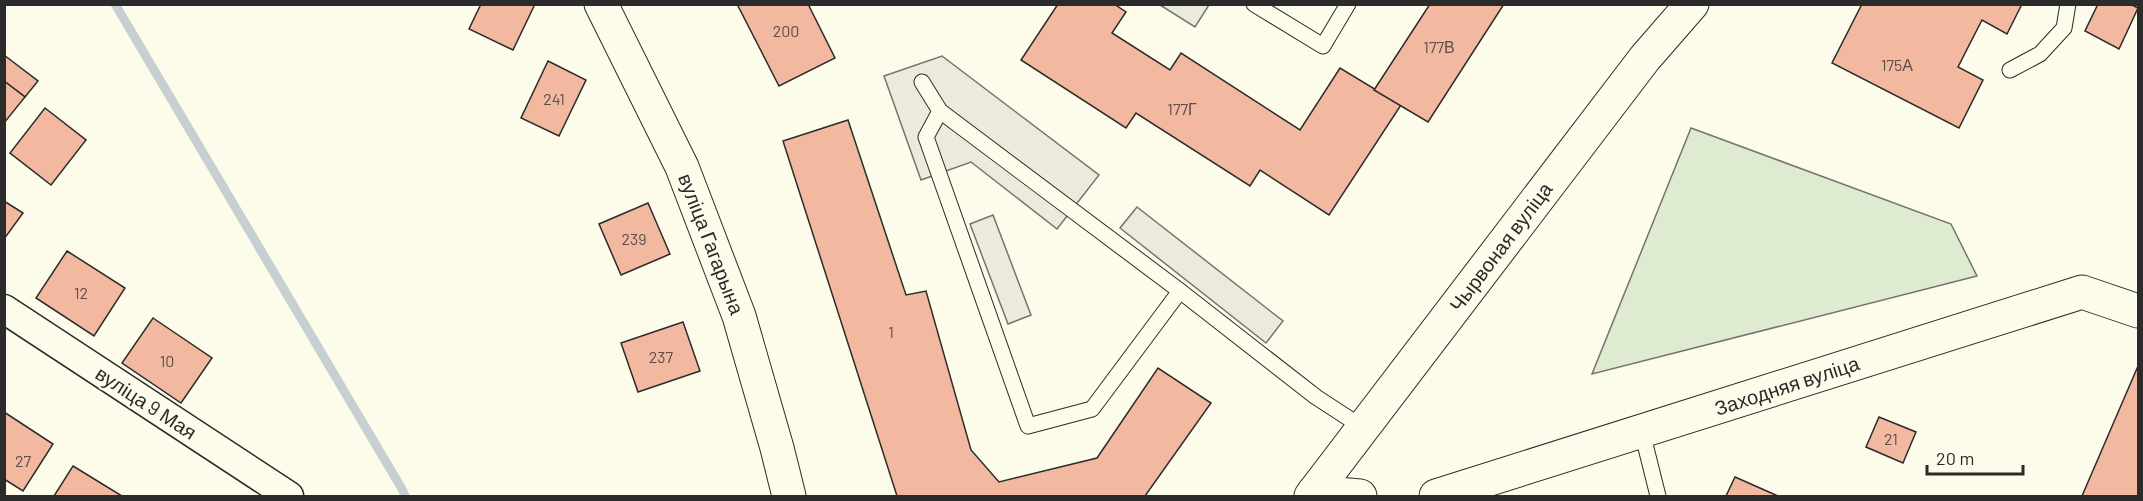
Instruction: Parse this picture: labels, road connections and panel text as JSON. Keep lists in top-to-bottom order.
{
  "streets": {
    "street": [
      "вуліца Гагарына",
      "Чырвоная вуліца",
      "Заходняя вуліца",
      "вуліца 9 Мая"
    ]
  },
  "house_numbers": [
    "200",
    "177В",
    "175А",
    "241",
    "177Г",
    "239",
    "12",
    "1",
    "237",
    "10",
    "21",
    "27"
  ],
  "scale_bar": "20 m"
}
